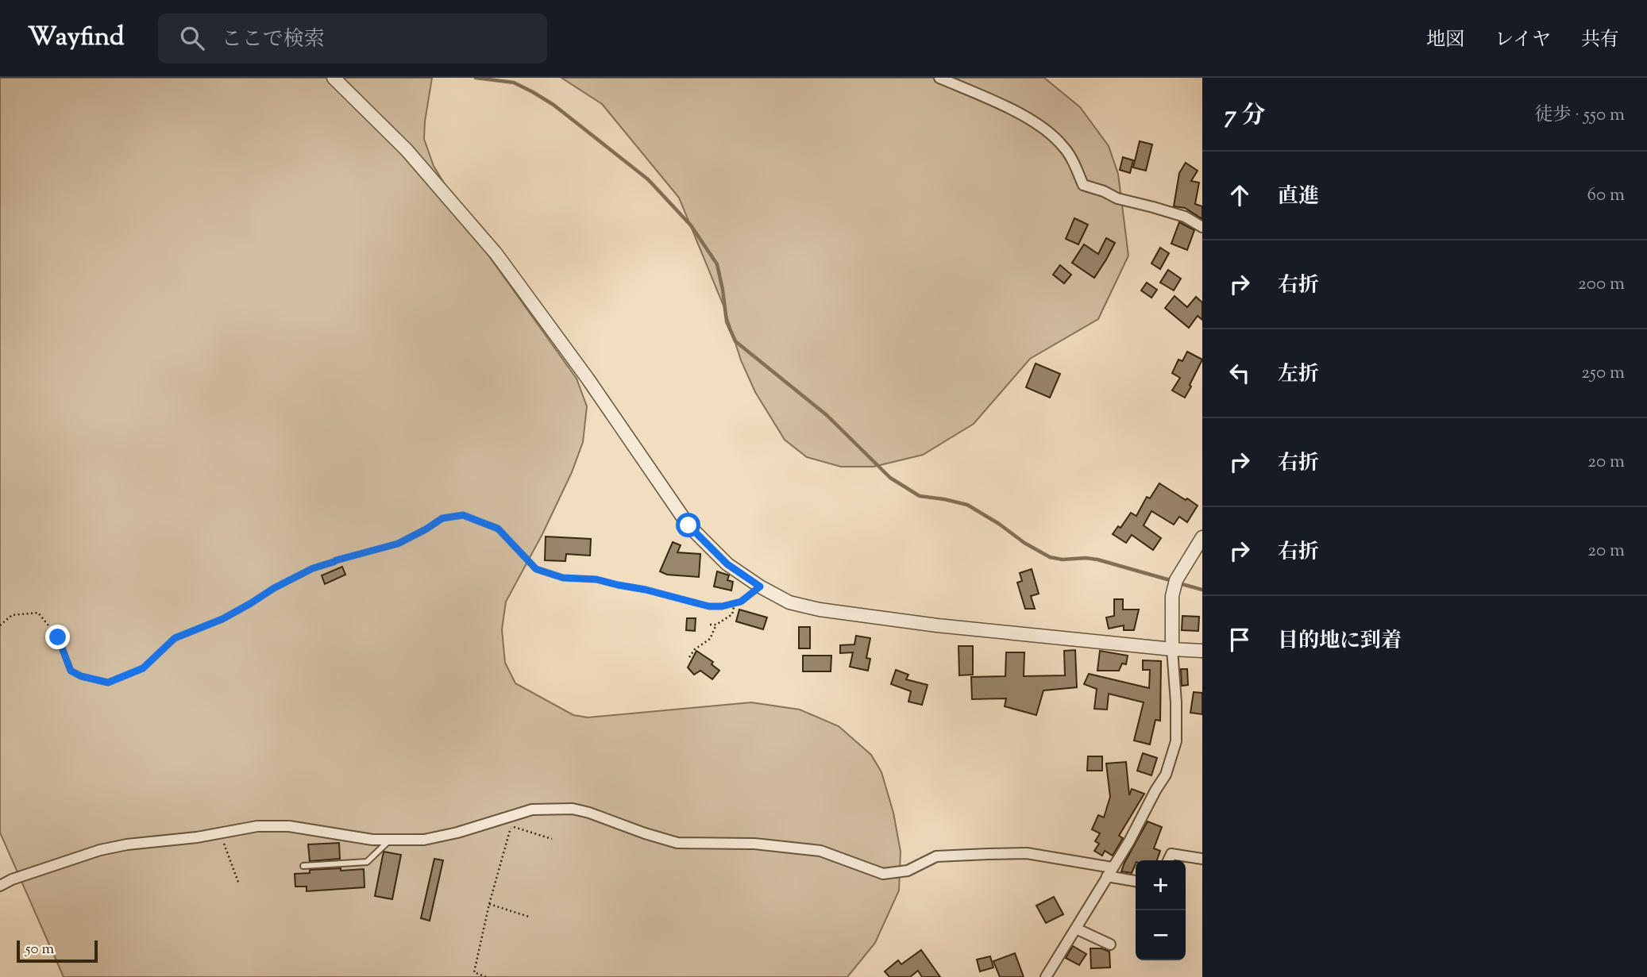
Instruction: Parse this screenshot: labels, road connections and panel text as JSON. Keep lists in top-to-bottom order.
{
  "scale_bar": "50 m",
  "page": {
    "header": "Wayfind",
    "search": "ここで検索",
    "nav": ["地図", "レイヤ", "共有"],
    "heading": ["7 分", "徒歩 · 550 m"],
    "list": [
      ["直進", "60 m"],
      ["右折", "200 m"],
      ["左折", "250 m"],
      ["右折", "20 m"],
      ["右折", "20 m"],
      "目的地に到着"
    ],
    "map_buttons": ["+", "−"],
    "scale": "50 m"
  }
}
